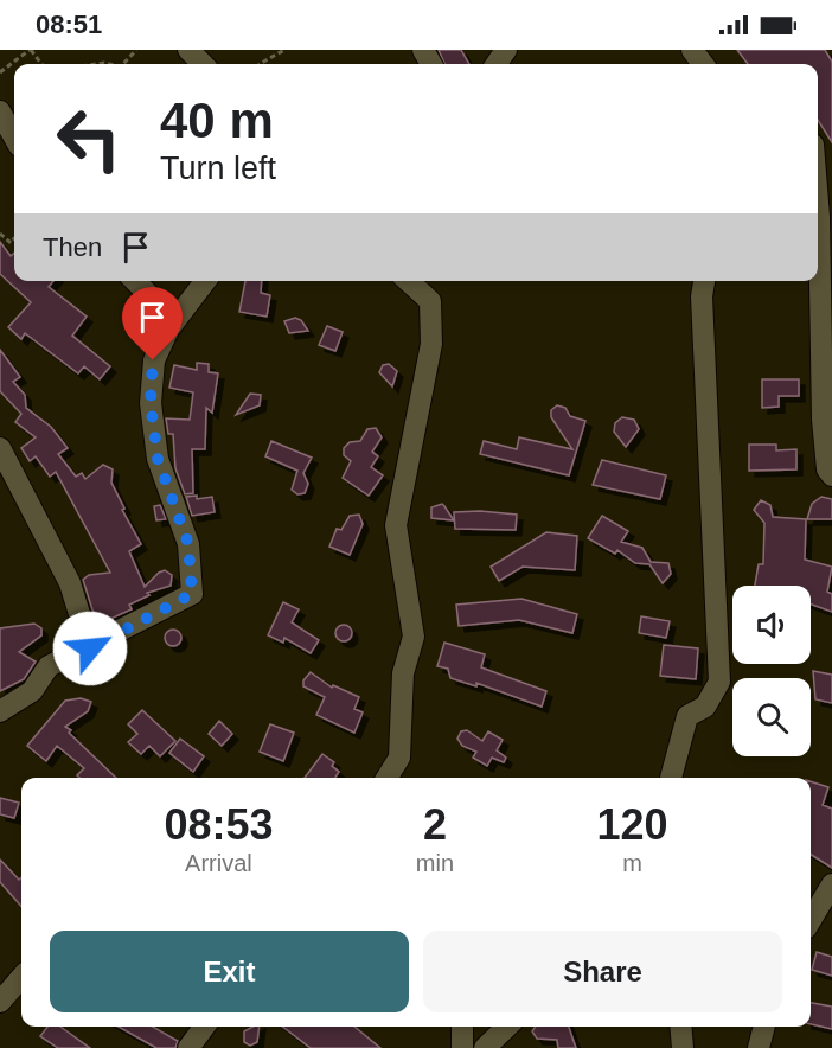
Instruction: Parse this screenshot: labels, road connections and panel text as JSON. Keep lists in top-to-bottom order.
{
  "page": {
    "status": "08:51",
    "turn": ["40 m", "Turn left"],
    "then": "Then",
    "eta": [
      "08:53",
      "Arrival",
      "2",
      "min",
      "120",
      "m"
    ],
    "buttons": ["Exit", "Share"]
  }
}
